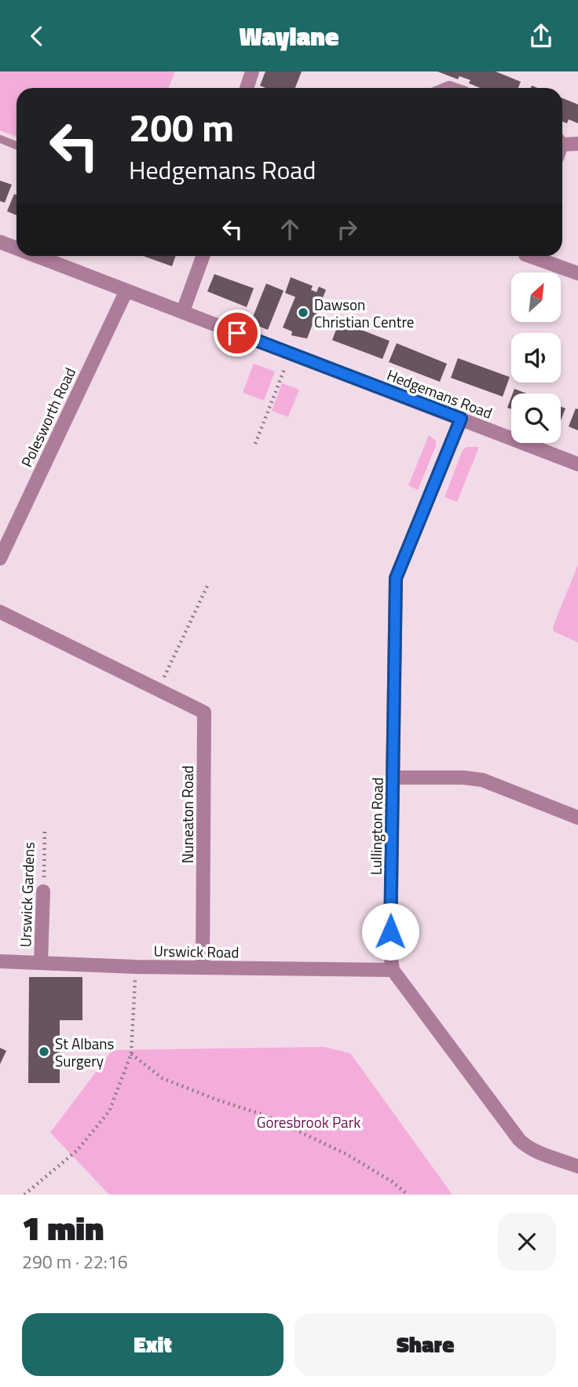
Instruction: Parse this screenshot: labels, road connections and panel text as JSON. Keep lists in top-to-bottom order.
{
  "streets": {
    "street": [
      "Hedgemans Road",
      "Polesworth Road",
      "Nuneaton Road",
      "Lullington Road",
      "Urswick Gardens",
      "Urswick Road"
    ]
  },
  "crossings": [
    ["Hedgemans Road", "Polesworth Road"],
    ["Hedgemans Road", "Lullington Road"],
    ["Nuneaton Road", "Urswick Road"],
    ["Lullington Road", "Urswick Road"],
    ["Urswick Gardens", "Urswick Road"]
  ],
  "parks": ["Goresbrook Park"],
  "places": ["Dawson Christian Centre", "St Albans Surgery"],
  "north": "top right",
  "page": {
    "header": "Waylane",
    "turn": ["200 m", "Hedgemans Road"],
    "heading": ["1 min", "290 m · 22:16"],
    "buttons": ["Exit", "Share"]
  }
}
